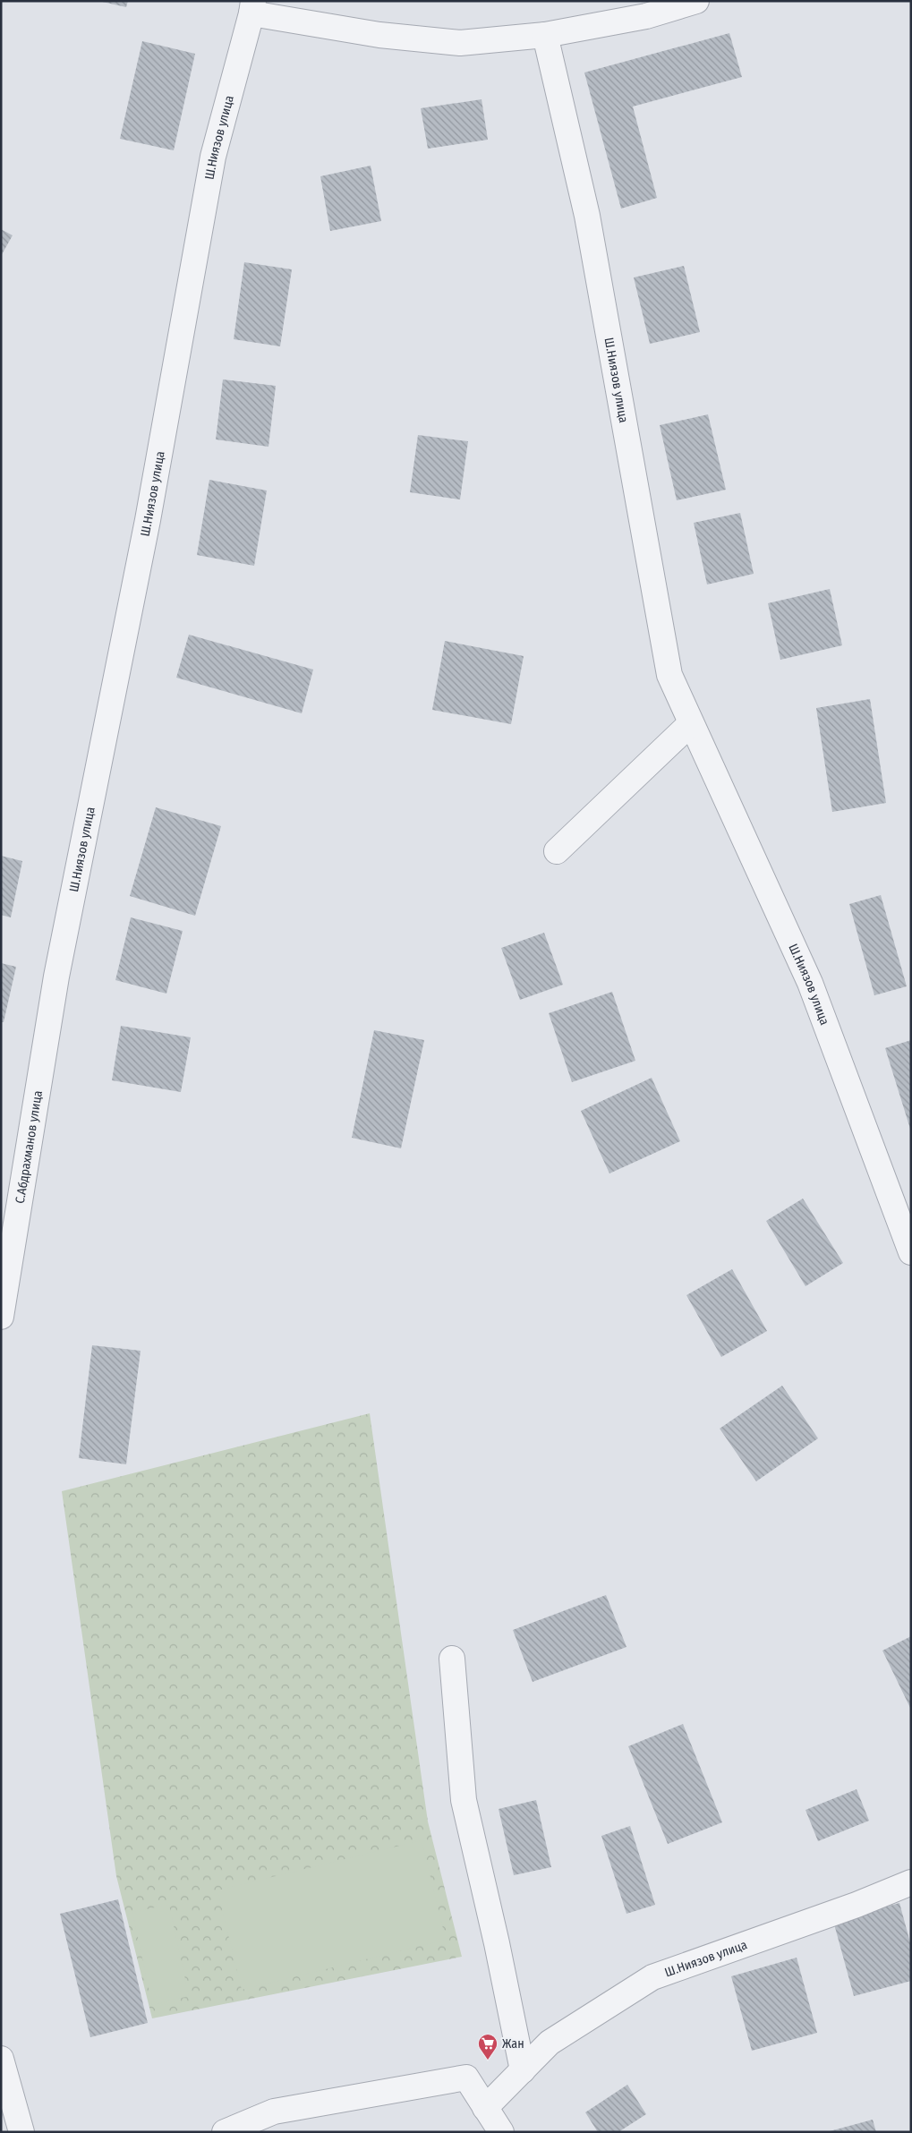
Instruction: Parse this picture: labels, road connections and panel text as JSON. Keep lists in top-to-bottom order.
{
  "streets": {
    "street": ["Ш.Ниязов улица", "С.Абдрахманов улица"]
  },
  "crossings": [
    ["Ш.Ниязов улица", "С.Абдрахманов улица"]
  ],
  "places": {
    "supermarket": ["Жан"]
  }
}
